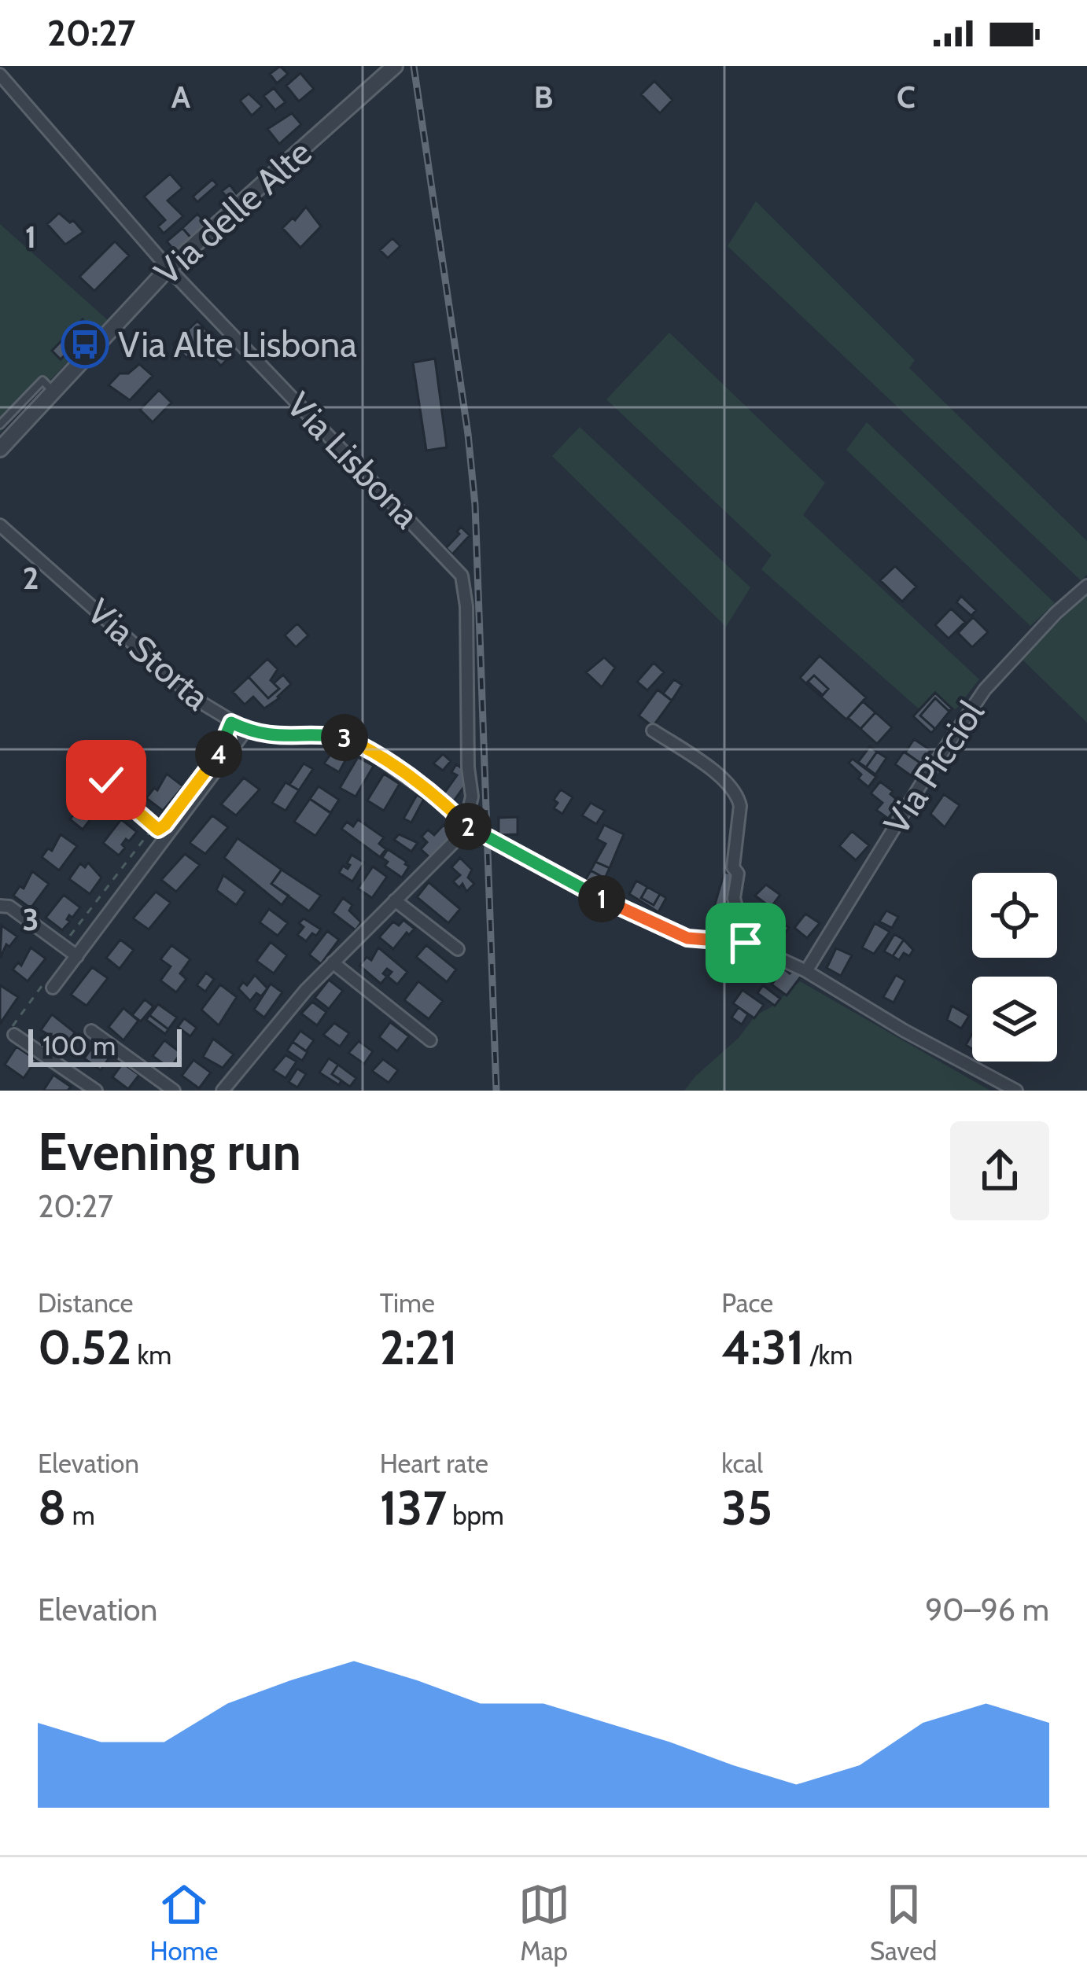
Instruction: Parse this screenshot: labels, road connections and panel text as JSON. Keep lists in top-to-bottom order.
{
  "streets": {
    "street": [
      "Via delle Alte",
      "Via Lisbona",
      "Via Storta",
      "Via Picciol"
    ]
  },
  "crossings": [
    ["Via delle Alte", "Via Lisbona"],
    ["Via Lisbona", "Via Storta"],
    ["Via Storta", "Via Picciol"]
  ],
  "places": {
    "bus stop": ["Via Alte Lisbona"]
  },
  "scale_bar": "100 m",
  "page": {
    "status": "20:27",
    "pins": [
      "3",
      "4",
      "2",
      "1"
    ],
    "scale": "100 m",
    "heading": ["Evening run", "20:27"],
    "stats": [
      ["Distance", "0.52 km"],
      ["Time", "2:21"],
      ["Pace", "4:31 /km"],
      ["Elevation", "8 m"],
      ["Heart rate", "137 bpm"],
      ["kcal", "35"]
    ],
    "chart": ["Elevation", "90–96 m"],
    "tabs": ["Home", "Map", "Saved"]
  },
  "grid": {
    "columns": ["A", "B", "C"],
    "rows": ["1", "2", "3"]
  }
}
